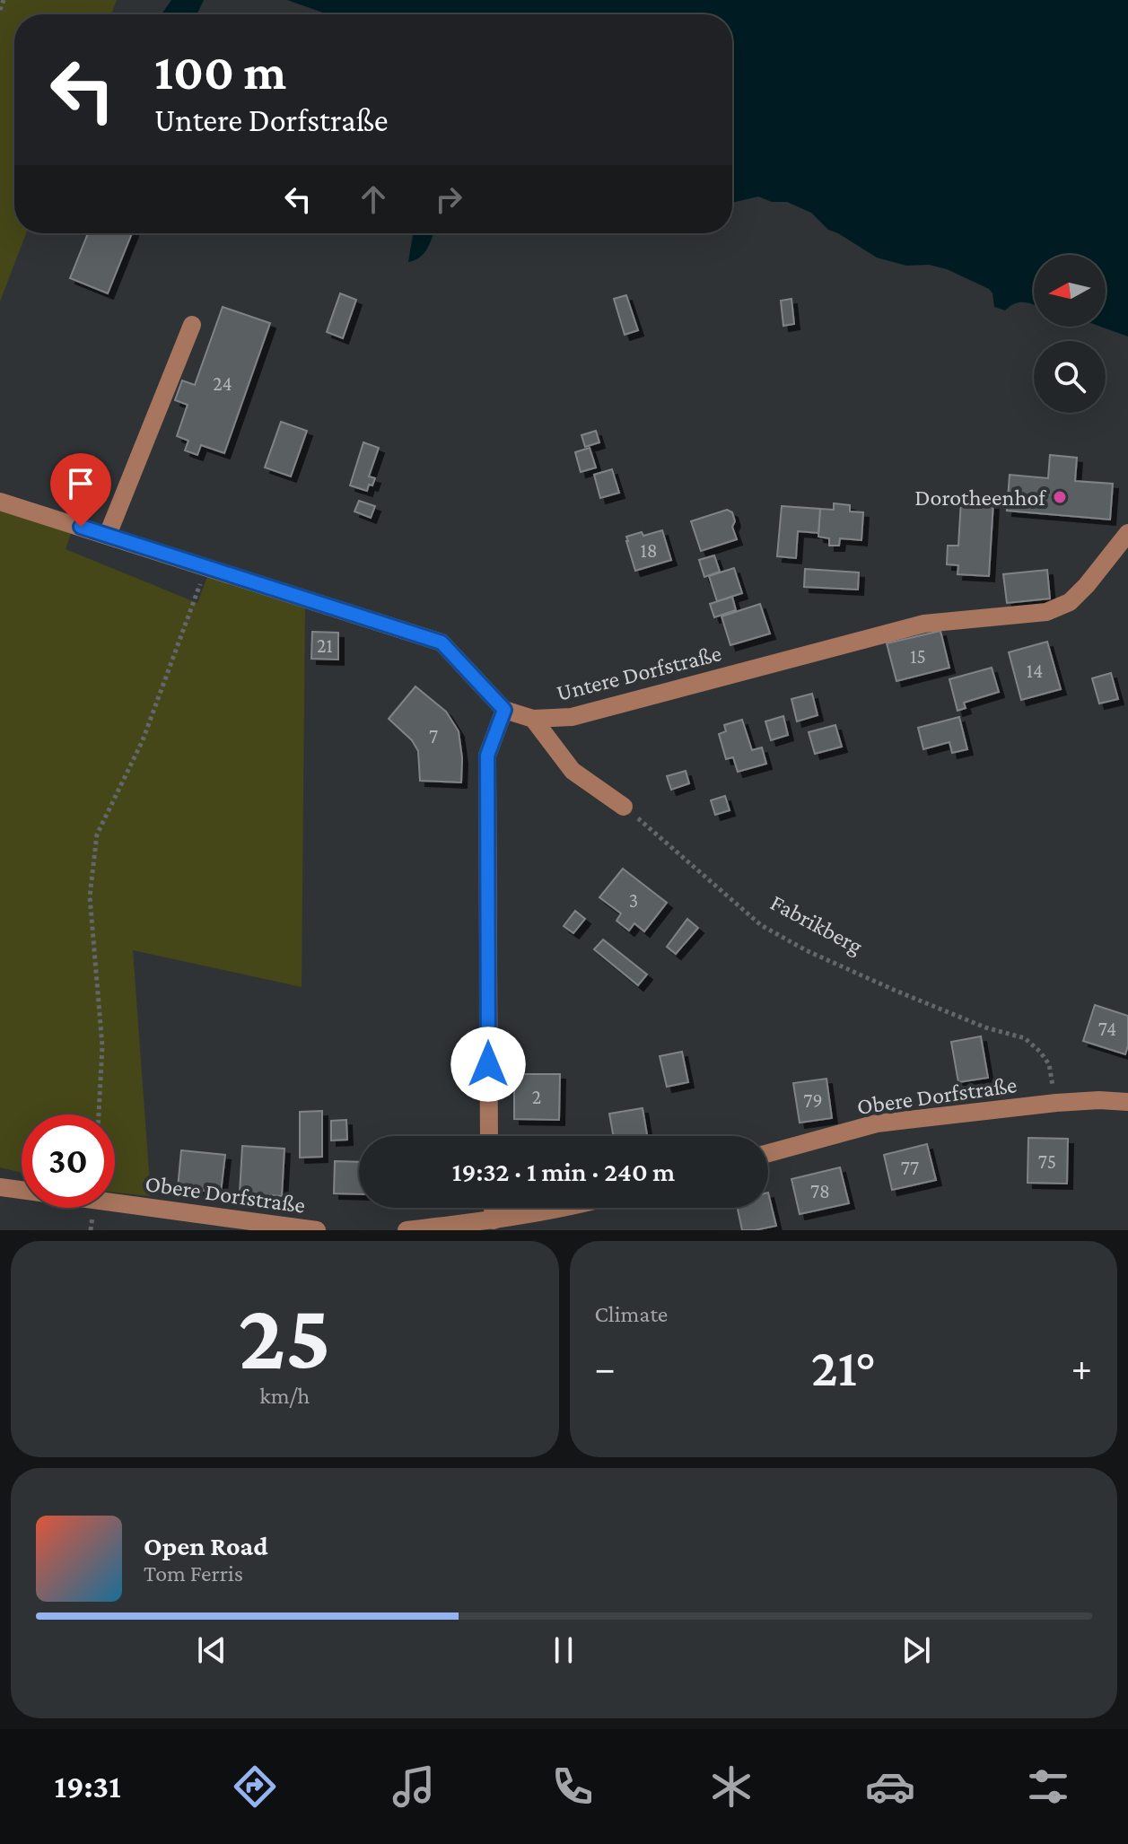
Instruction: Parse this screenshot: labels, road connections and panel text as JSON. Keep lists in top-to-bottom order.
{
  "streets": {
    "street": ["Untere Dorfstraße", "Obere Dorfstraße"],
    "path": ["Fabrikberg"]
  },
  "crossings": [
    ["Fabrikberg", "Obere Dorfstraße"]
  ],
  "places": ["Dorotheenhof"],
  "house_numbers": [
    "24",
    "18",
    "21",
    "15",
    "14",
    "7",
    "3",
    "74",
    "2",
    "79",
    "75",
    "77",
    "78"
  ],
  "north": "left",
  "page": {
    "turn": ["100 m", "Untere Dorfstraße"],
    "limit": "30",
    "trip": "19:32 · 1 min · 240 m",
    "tile": [
      ["25", "km/h"],
      "Climate"
    ],
    "heat": ["−", "21°", "+"],
    "song": ["Open Road", "Tom Ferris"],
    "tabs": "19:31"
  }
}
